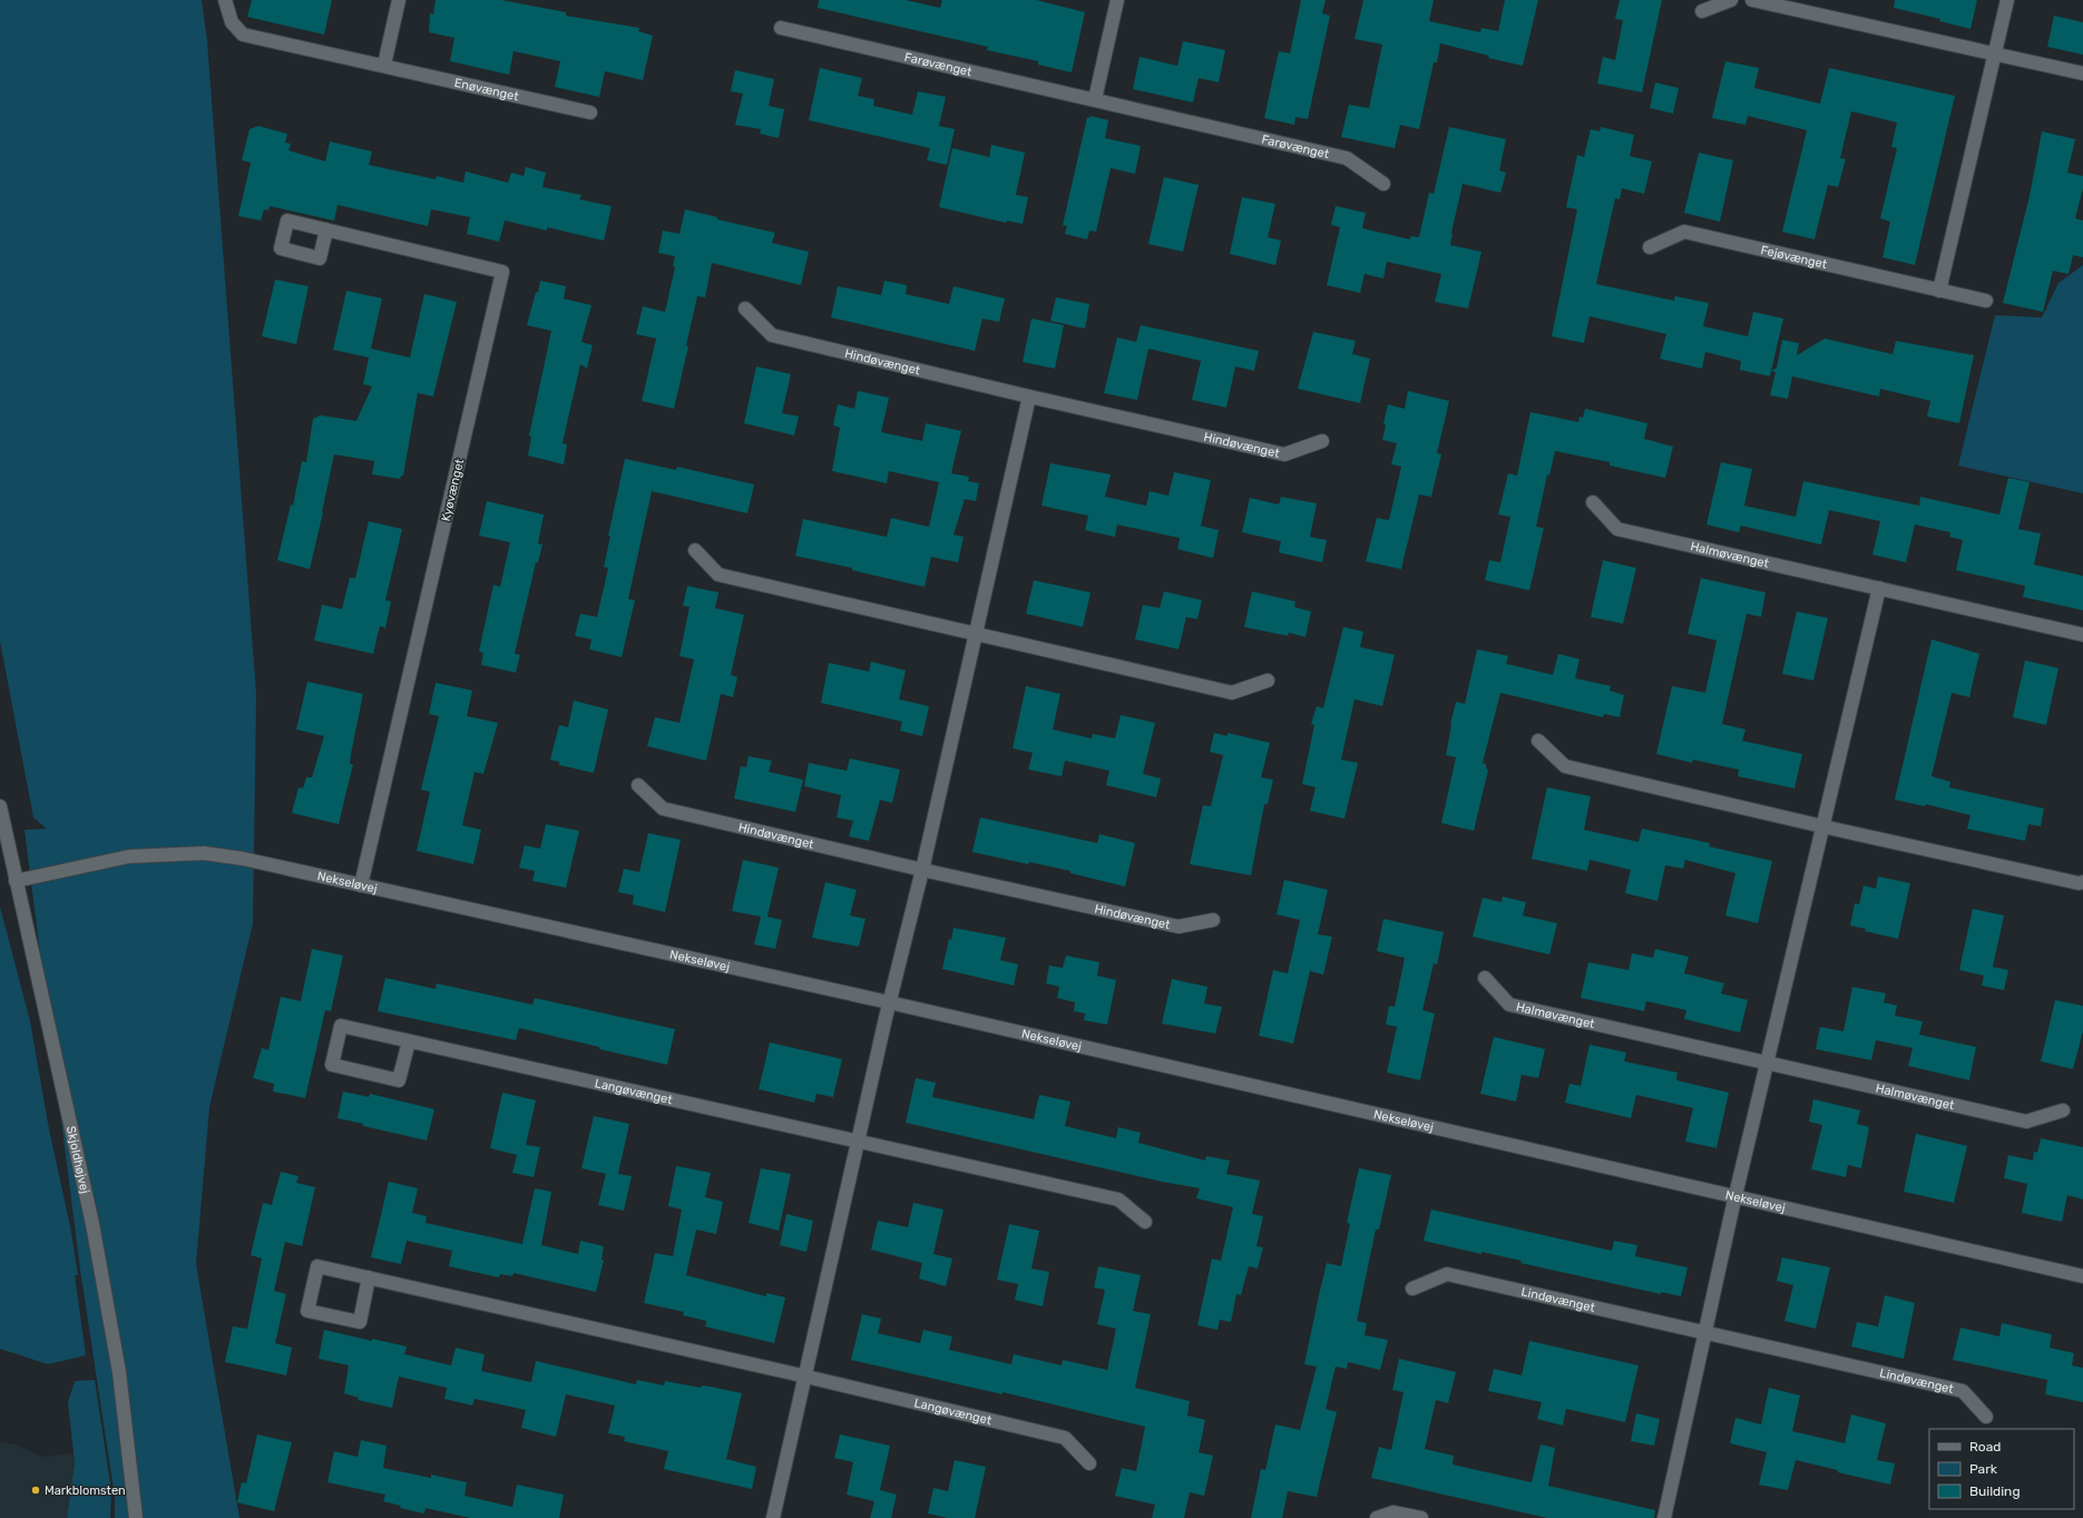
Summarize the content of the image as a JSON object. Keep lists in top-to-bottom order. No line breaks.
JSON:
{"streets":{"street":["Farøvænget","Enøvænget","Fejøvænget","Hindøvænget","Kyøvænget","Halmøvænget","Nekseløvej","Langøvænget","Skjoldhøjvej","Lindøvænget"]},"crossings":[["Kyøvænget","Nekseløvej"],["Nekseløvej","Skjoldhøjvej"]],"places":["Markblomsten"],"legend":["Road","Park","Building"]}
